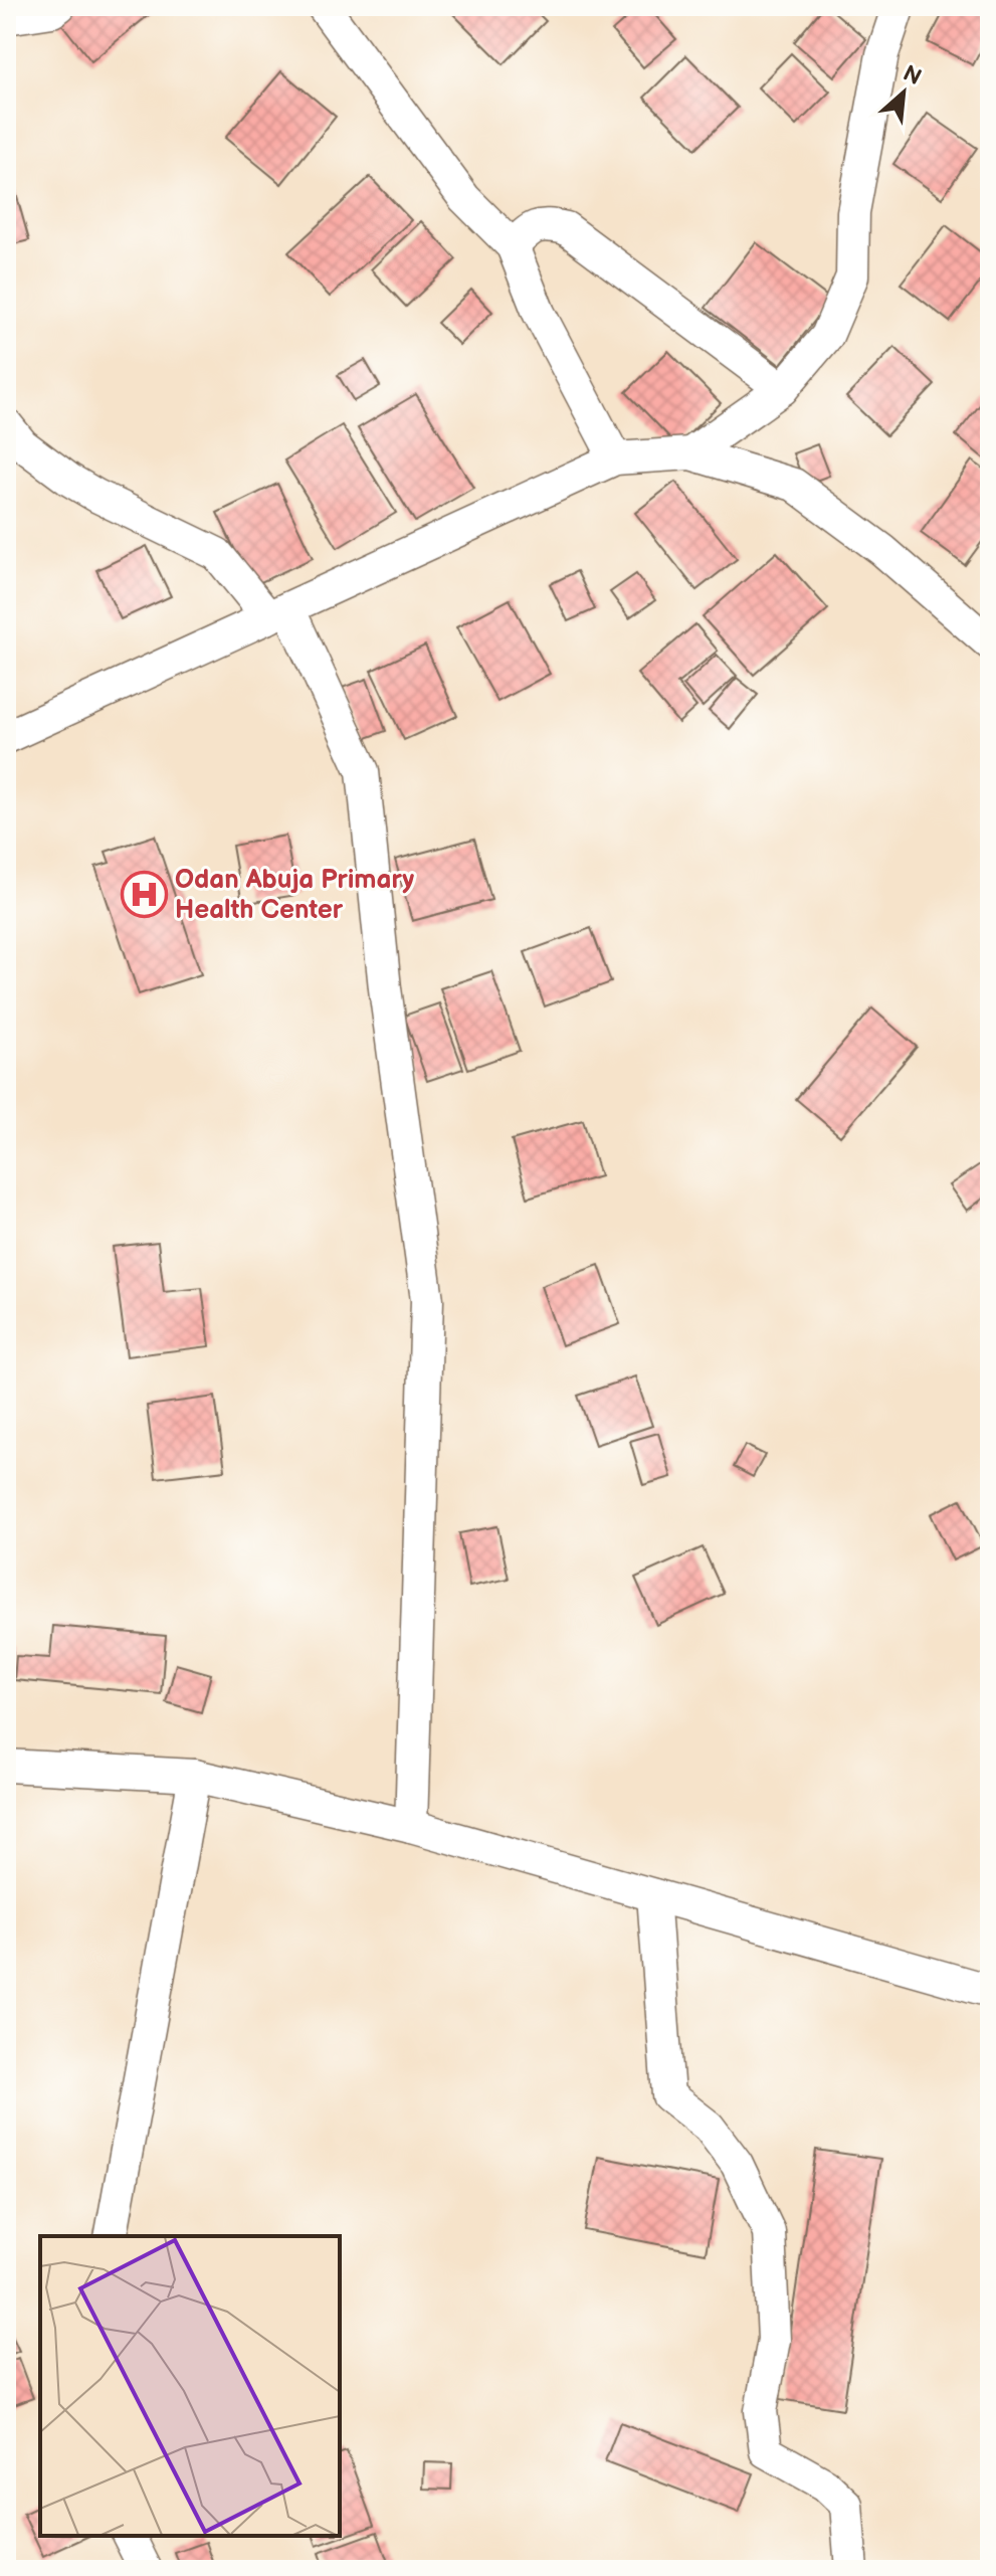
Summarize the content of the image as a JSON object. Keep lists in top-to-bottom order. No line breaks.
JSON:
{"places":{"hospital":["Odan Abuja Primary Health Center"]},"north":"top right"}
